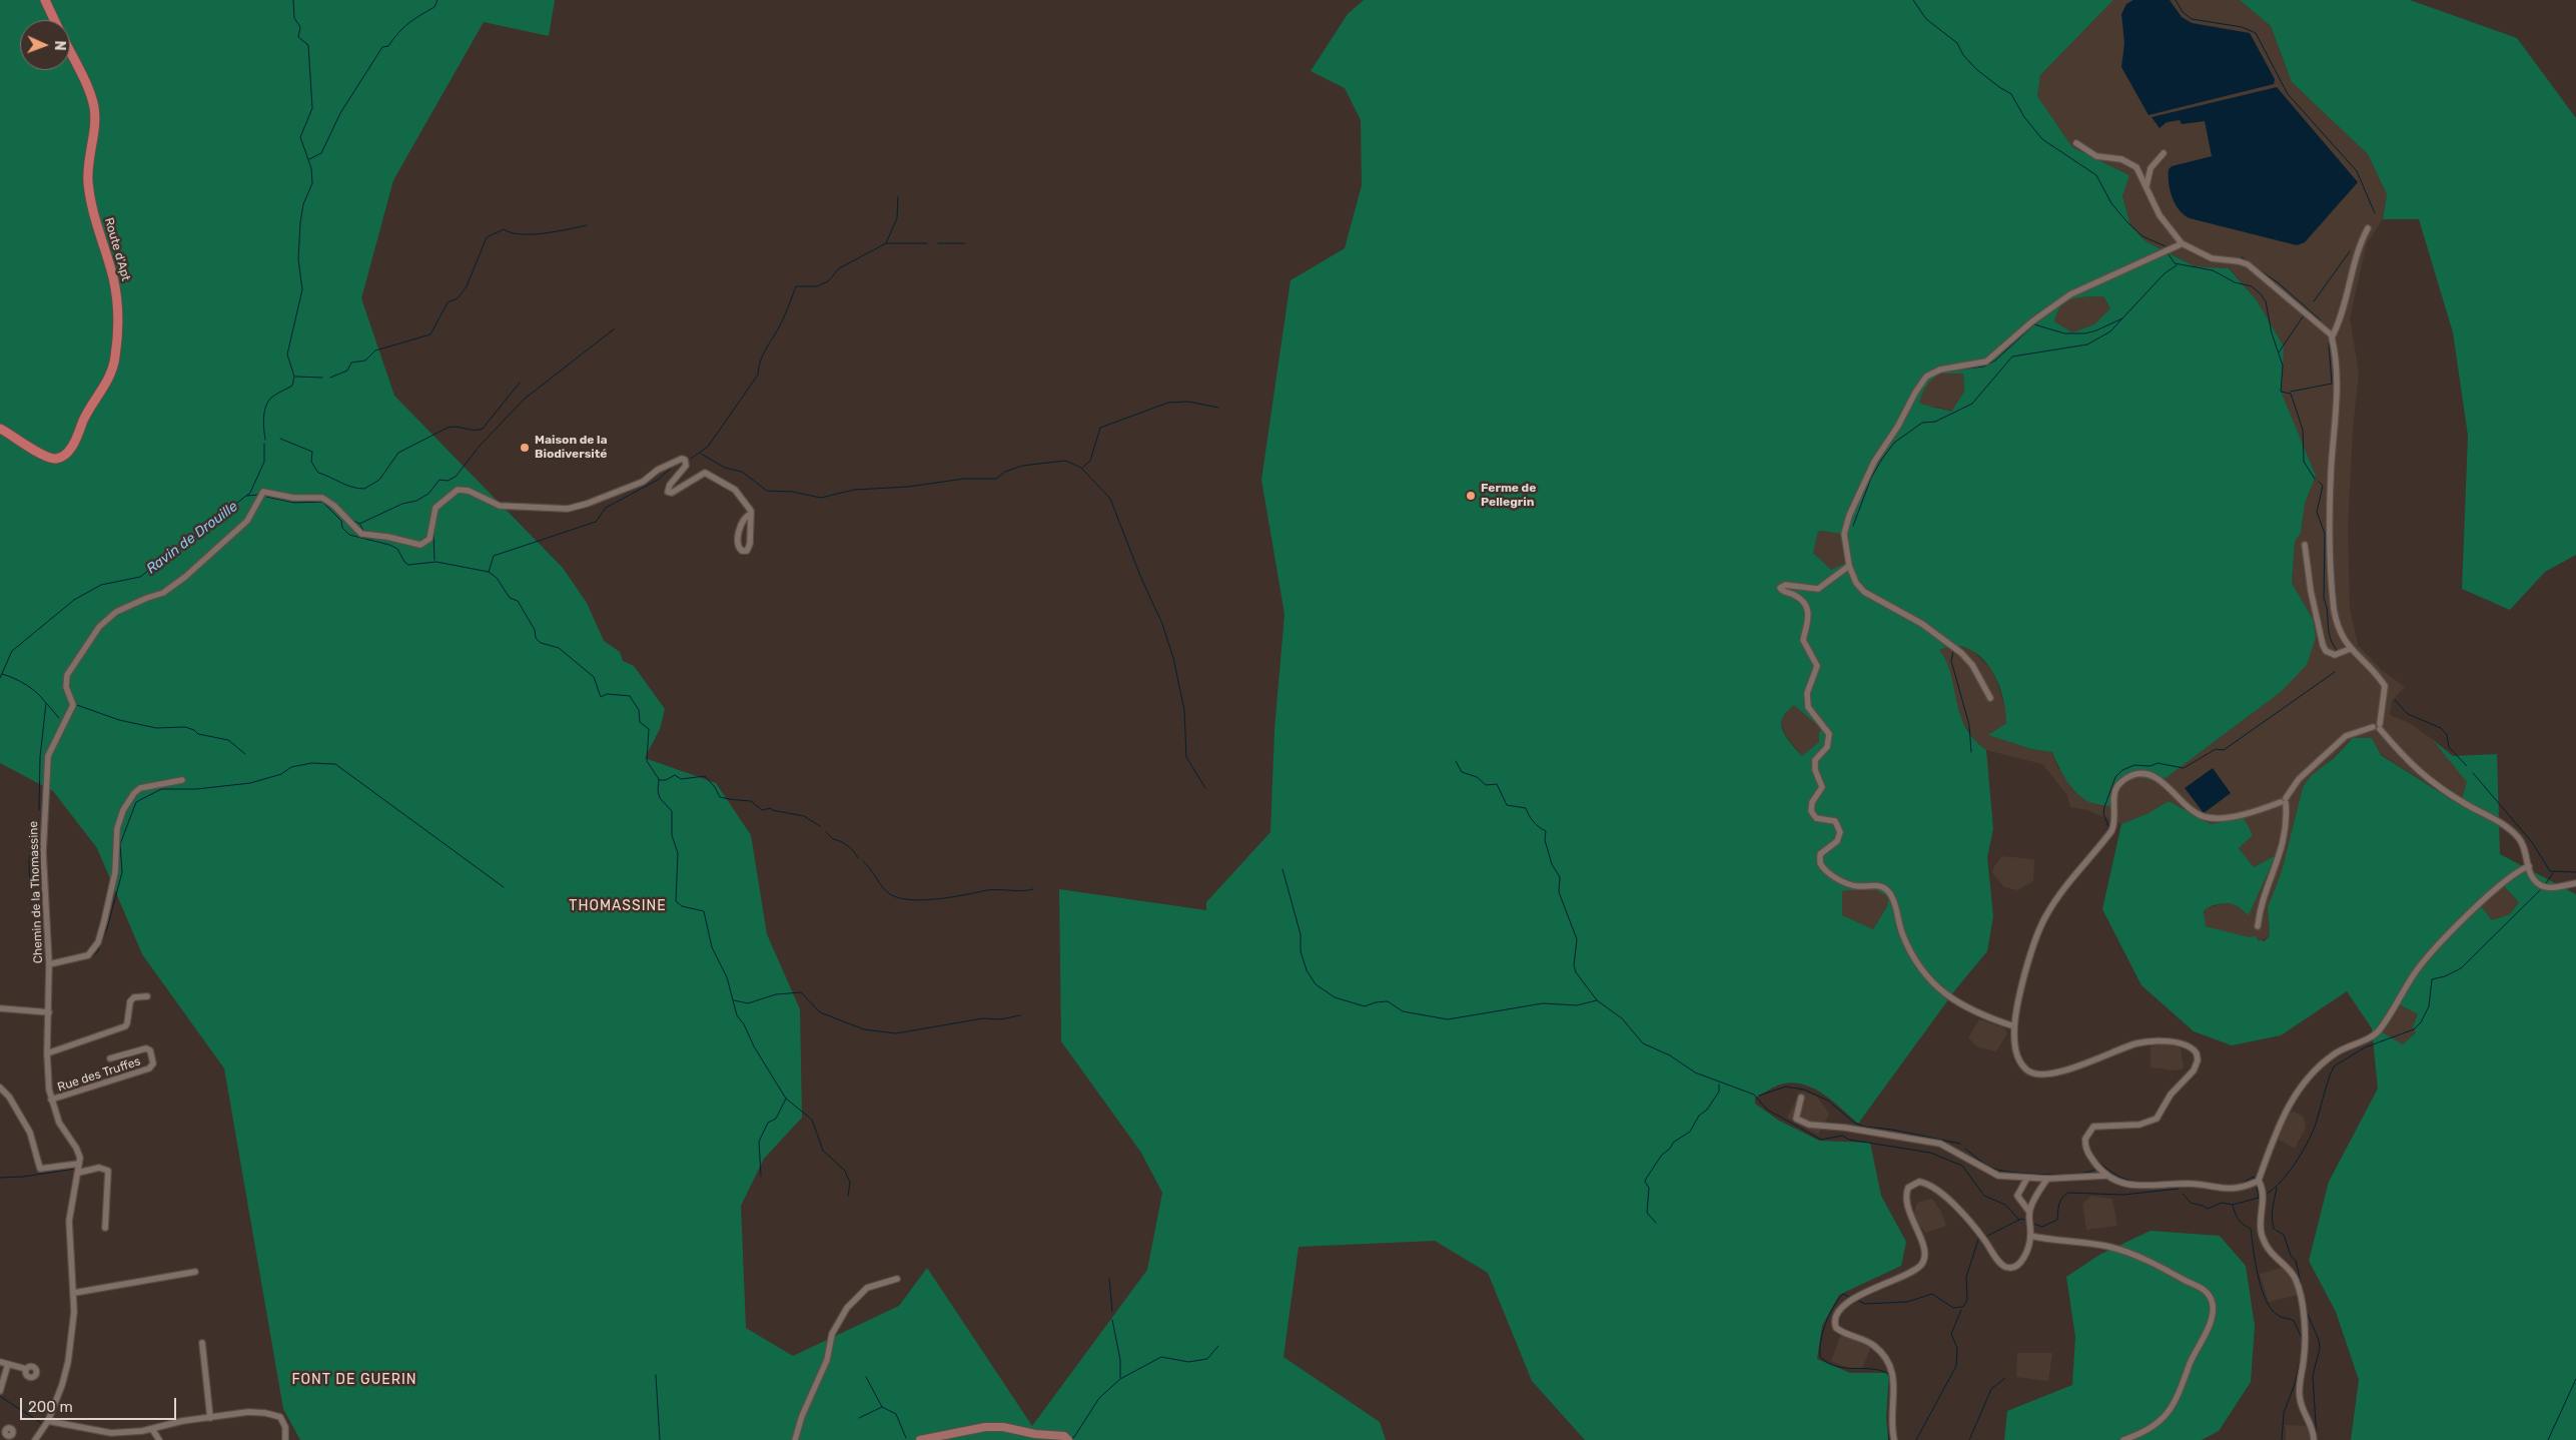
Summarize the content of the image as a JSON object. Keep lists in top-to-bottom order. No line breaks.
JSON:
{"streets":{"main road":["Route d'Apt"],"street":["Chemin de la Thomassine","Rue des Truffes"]},"crossings":[["Chemin de la Thomassine","Rue des Truffes"]],"districts":["THOMASSINE","FONT DE GUERIN"],"water":["Ravin de Drouille"],"places":["Maison de la Biodiversité","Ferme de Pellegrin"],"scale_bar":"200 m","north":"right"}
